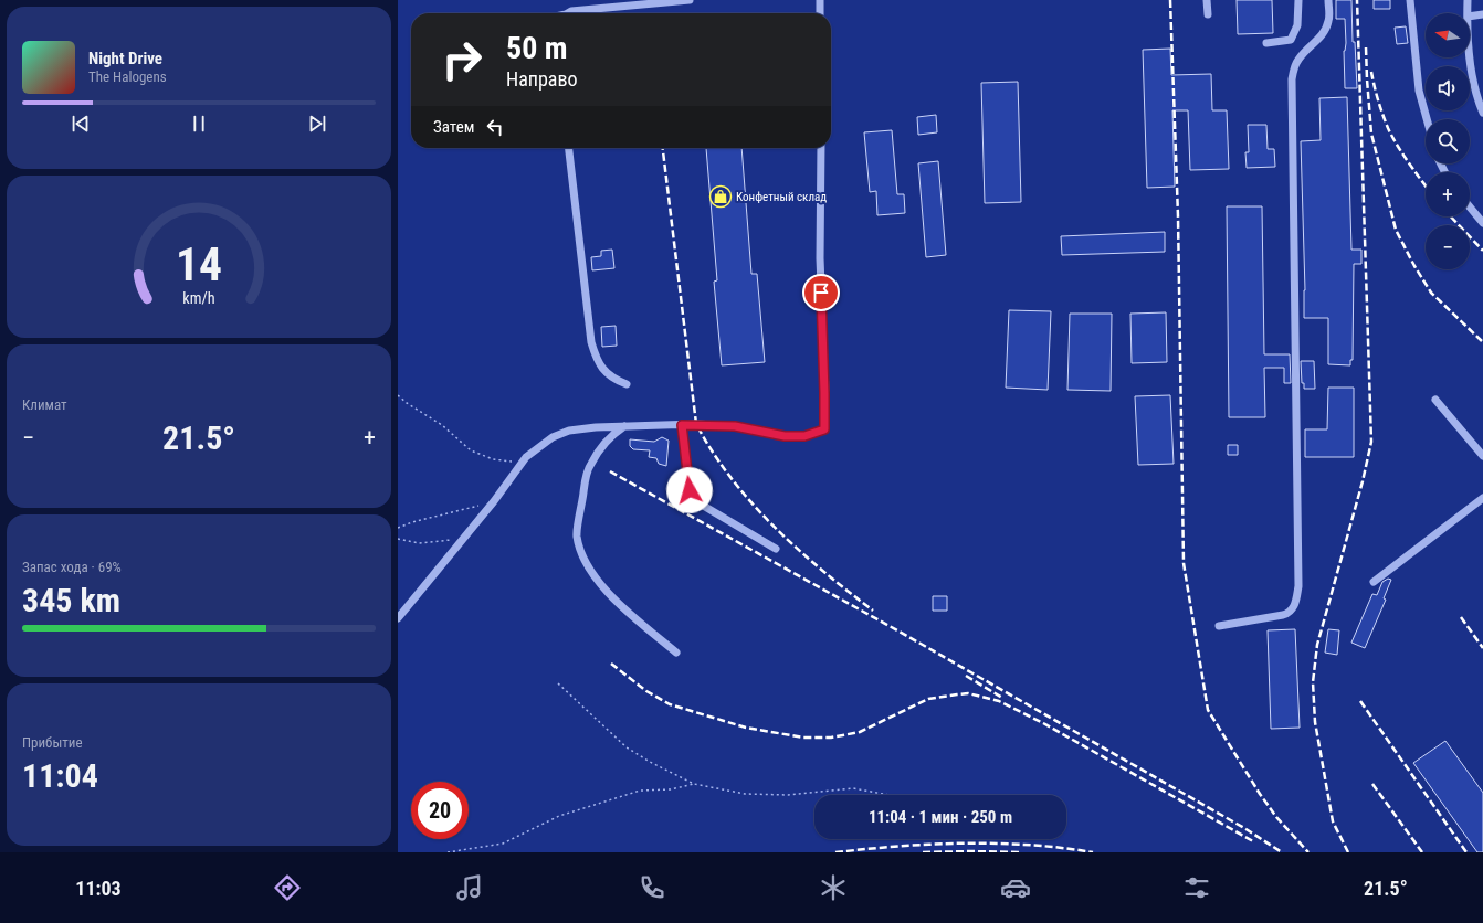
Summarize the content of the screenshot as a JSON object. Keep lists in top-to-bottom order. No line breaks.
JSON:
{"places":{"shop":["Конфетный склад"]},"north":"left","page":{"map_buttons":["+","−"],"turn":["50 m","Направо"],"song":["Night Drive","The Halogens"],"then":"Затем","tile":["Климат",["Запас хода · 69%","345 km"],["Прибытие","11:04"]],"heat":["−","21.5°","+"],"limit":"20","trip":"11:04 · 1 мин · 250 m","tabs":["11:03","21.5°"],"gauge":["14","km/h"]}}
